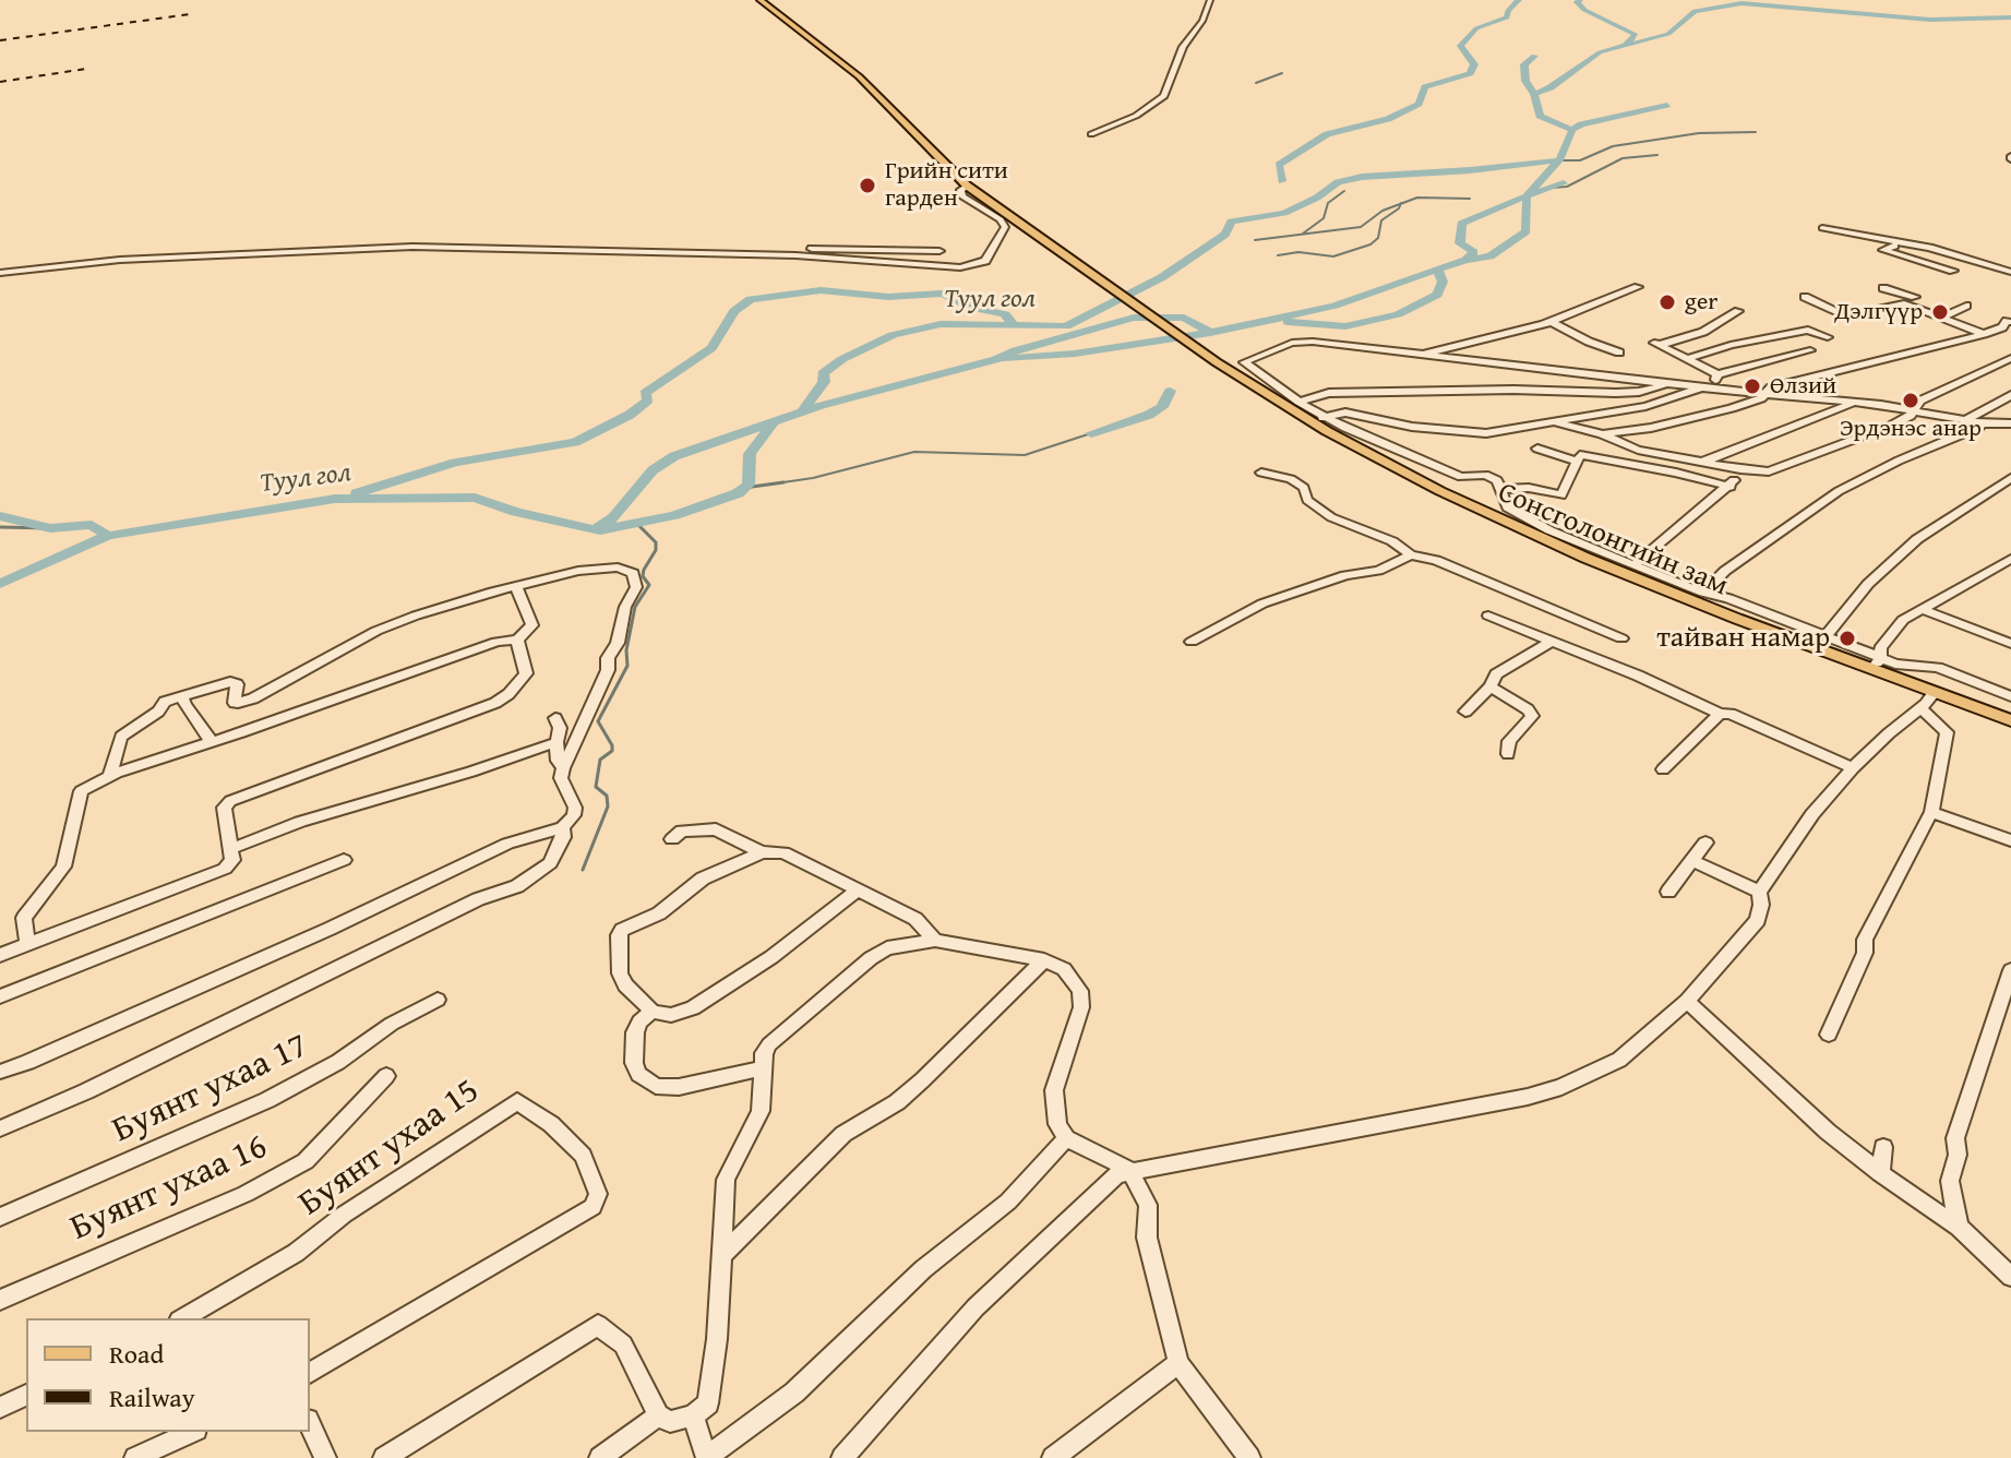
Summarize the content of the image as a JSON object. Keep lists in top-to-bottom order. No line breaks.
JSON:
{"streets":{"main road":["Сонсголонгийн зам"],"street":["Буянт ухаа 17","Буянт ухаа 15","Буянт ухаа 16"]},"water":["Туул гол"],"places":["Грийн сити гарден","ger","Дэлгүүр","Өлзий","Эрдэнэс анар","тайван намар"],"legend":["Road","Railway"]}
